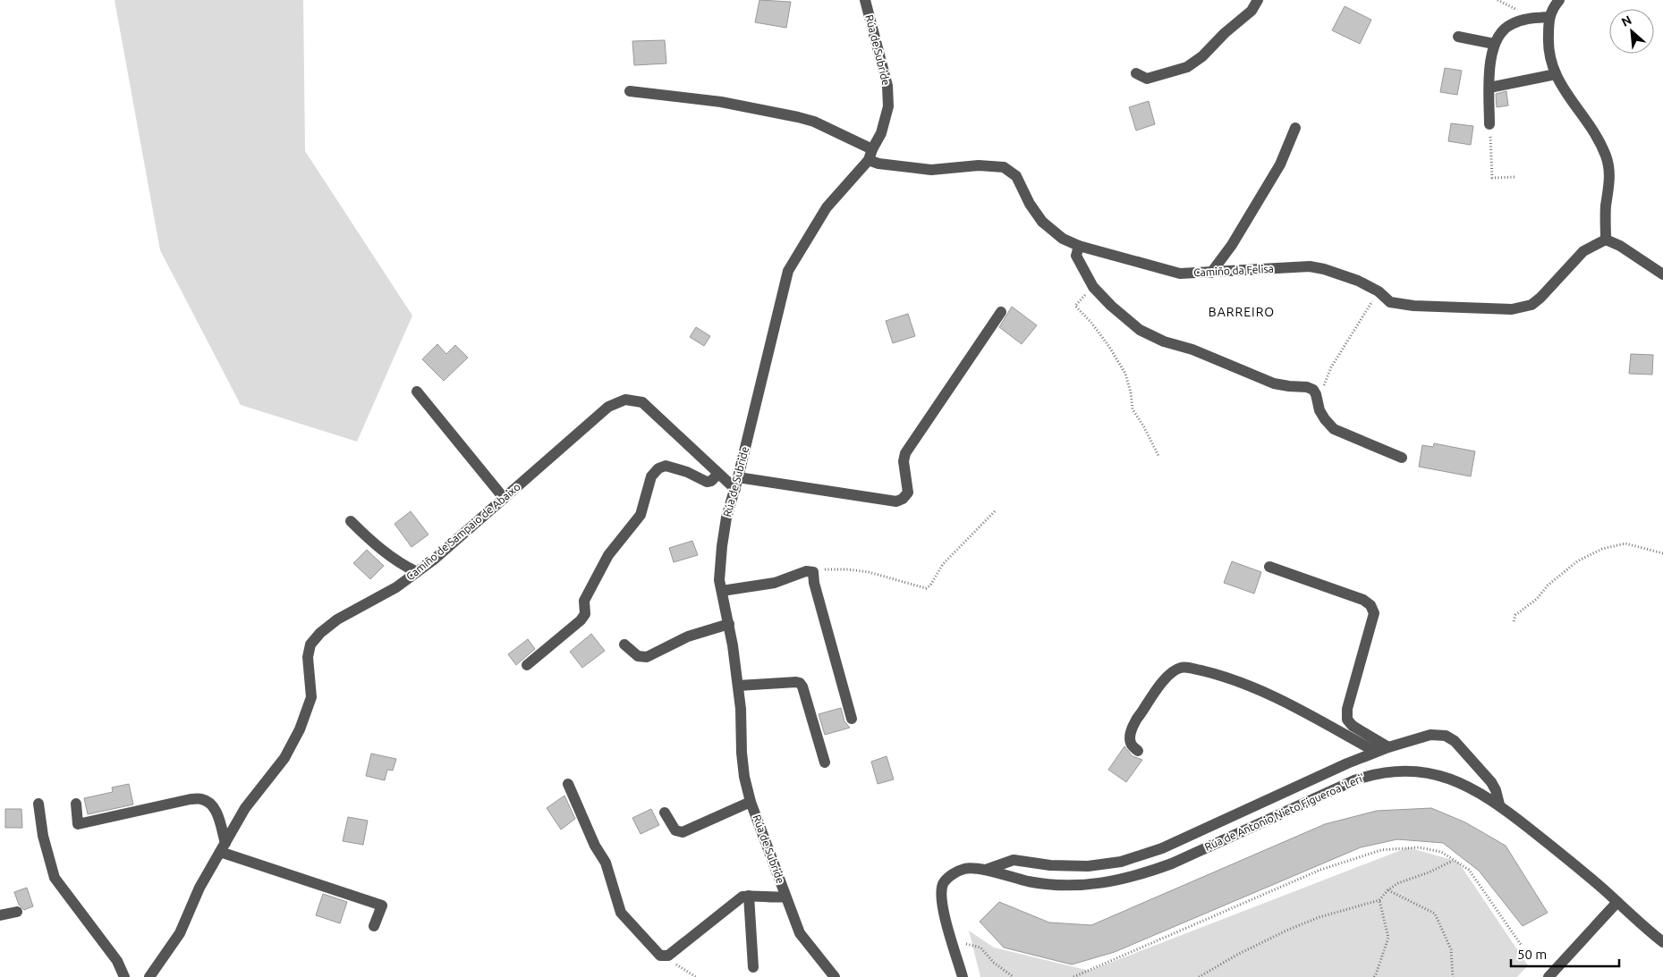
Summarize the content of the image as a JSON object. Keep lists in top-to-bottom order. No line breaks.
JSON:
{"streets":{"street":["Rúa de Subride","Camiño da Felisa","Camiño de Sampaio de Abaixo","Rúa de Antonio Nieto Figueroa 'Leri'"]},"crossings":[["Rúa de Subride","Camiño da Felisa"],["Rúa de Subride","Camiño de Sampaio de Abaixo"]],"districts":["BARREIRO"],"scale_bar":"50 m","north":"top left"}
